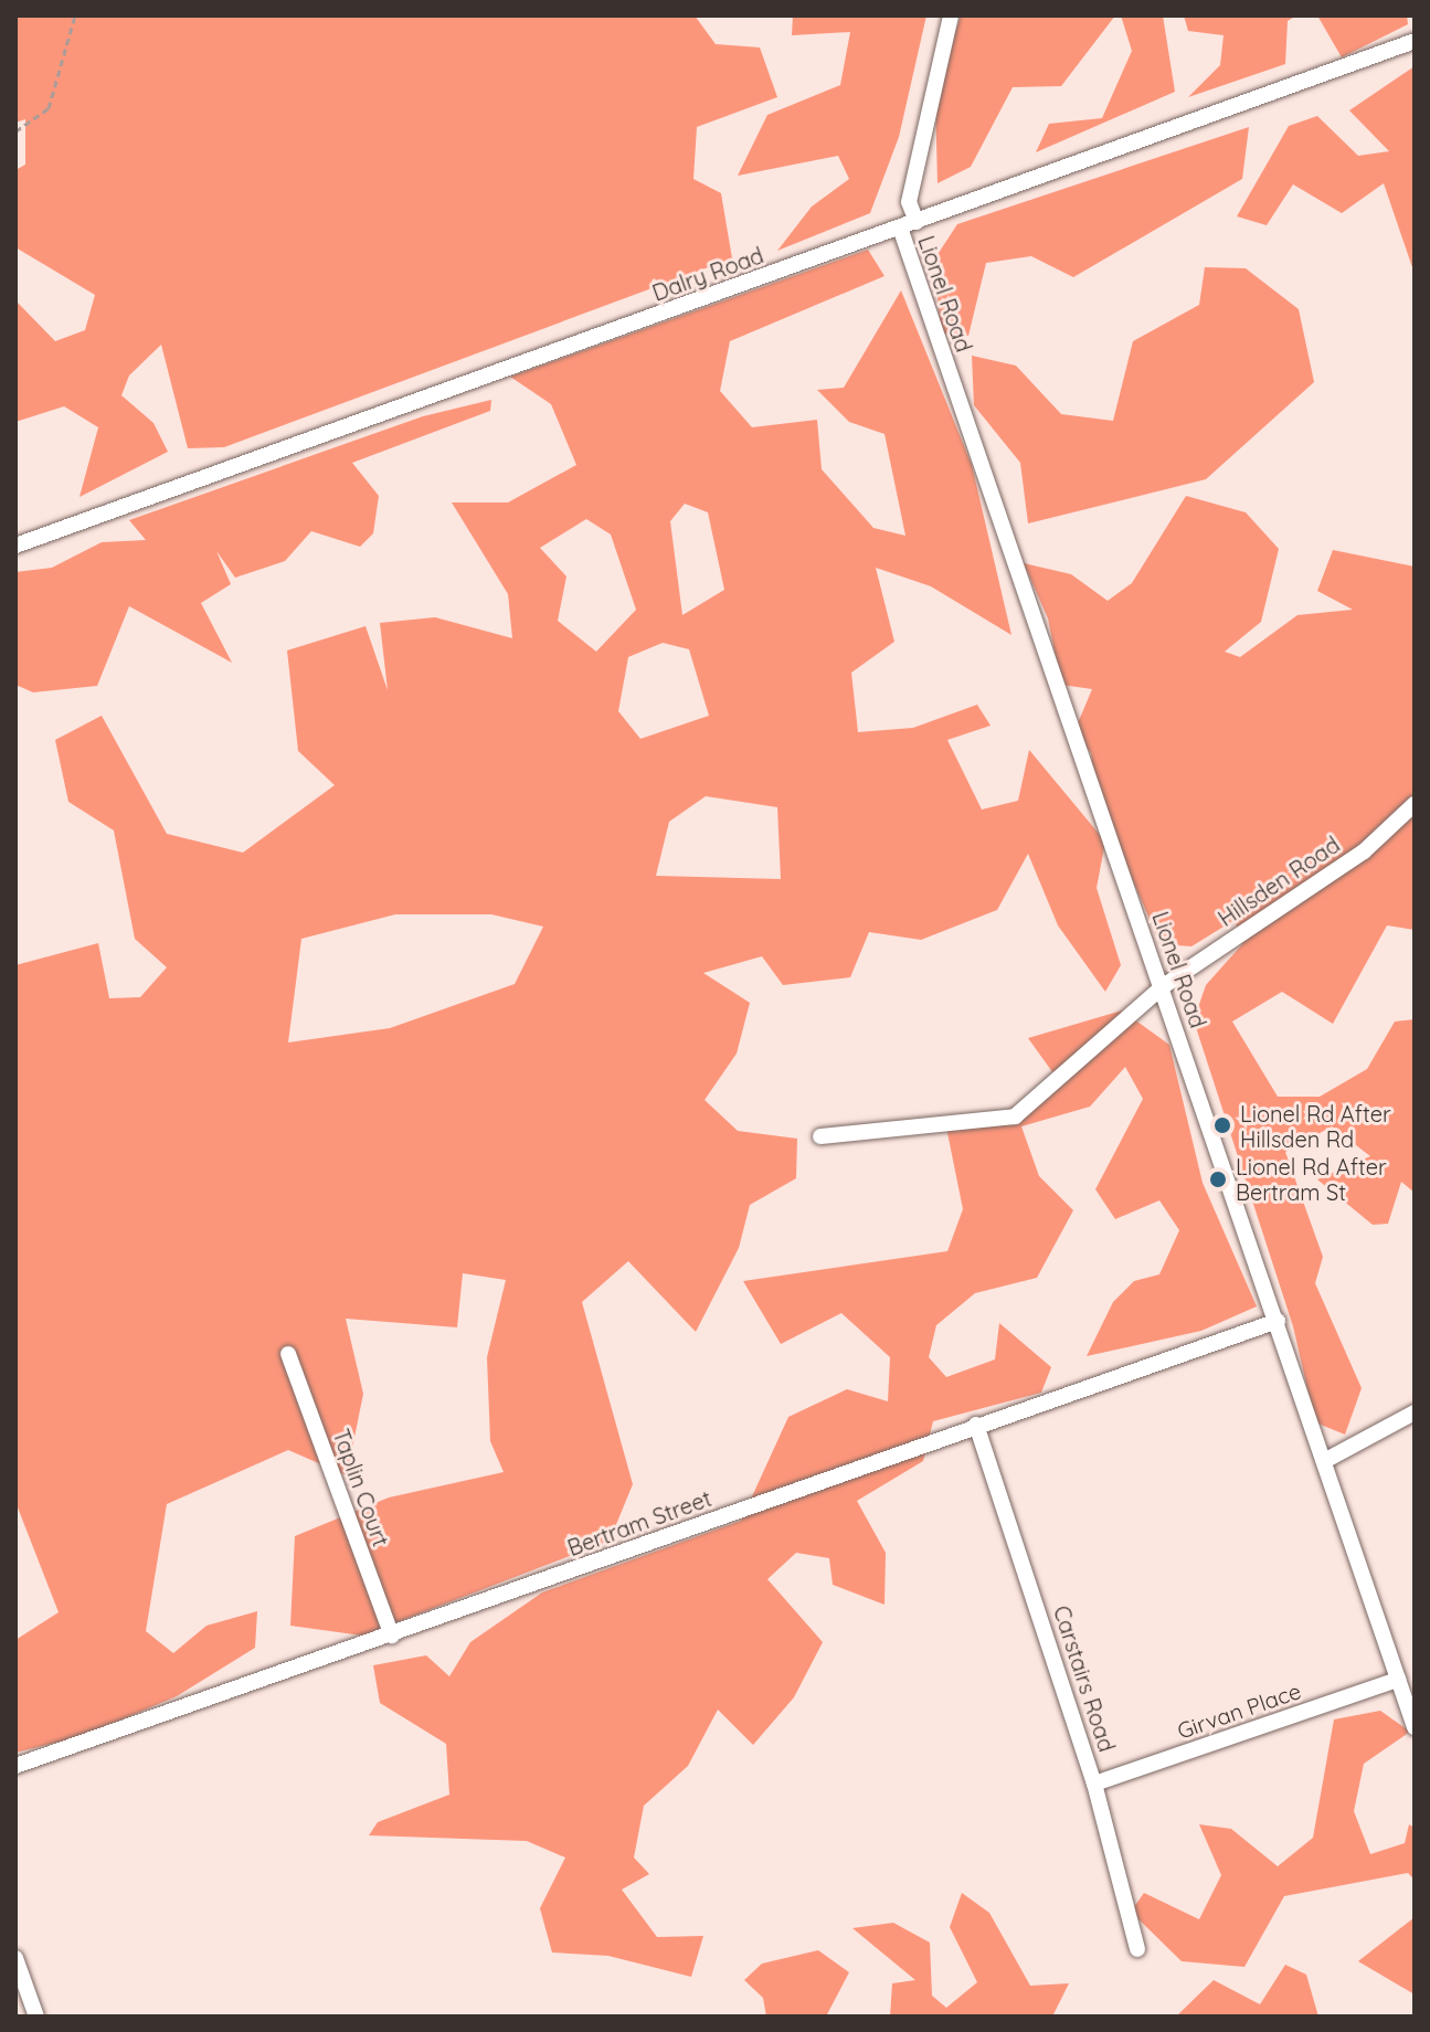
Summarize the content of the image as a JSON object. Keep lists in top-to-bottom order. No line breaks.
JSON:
{"streets":{"street":["Dalry Road","Lionel Road","Hillsden Road","Taplin Court","Bertram Street","Carstairs Road","Girvan Place"]},"crossings":[["Dalry Road","Lionel Road"],["Lionel Road","Hillsden Road"],["Lionel Road","Bertram Street"],["Lionel Road","Girvan Place"],["Taplin Court","Bertram Street"],["Bertram Street","Carstairs Road"],["Carstairs Road","Girvan Place"]],"places":["Lionel Rd After Hillsden Rd","Lionel Rd After Bertram St"]}
